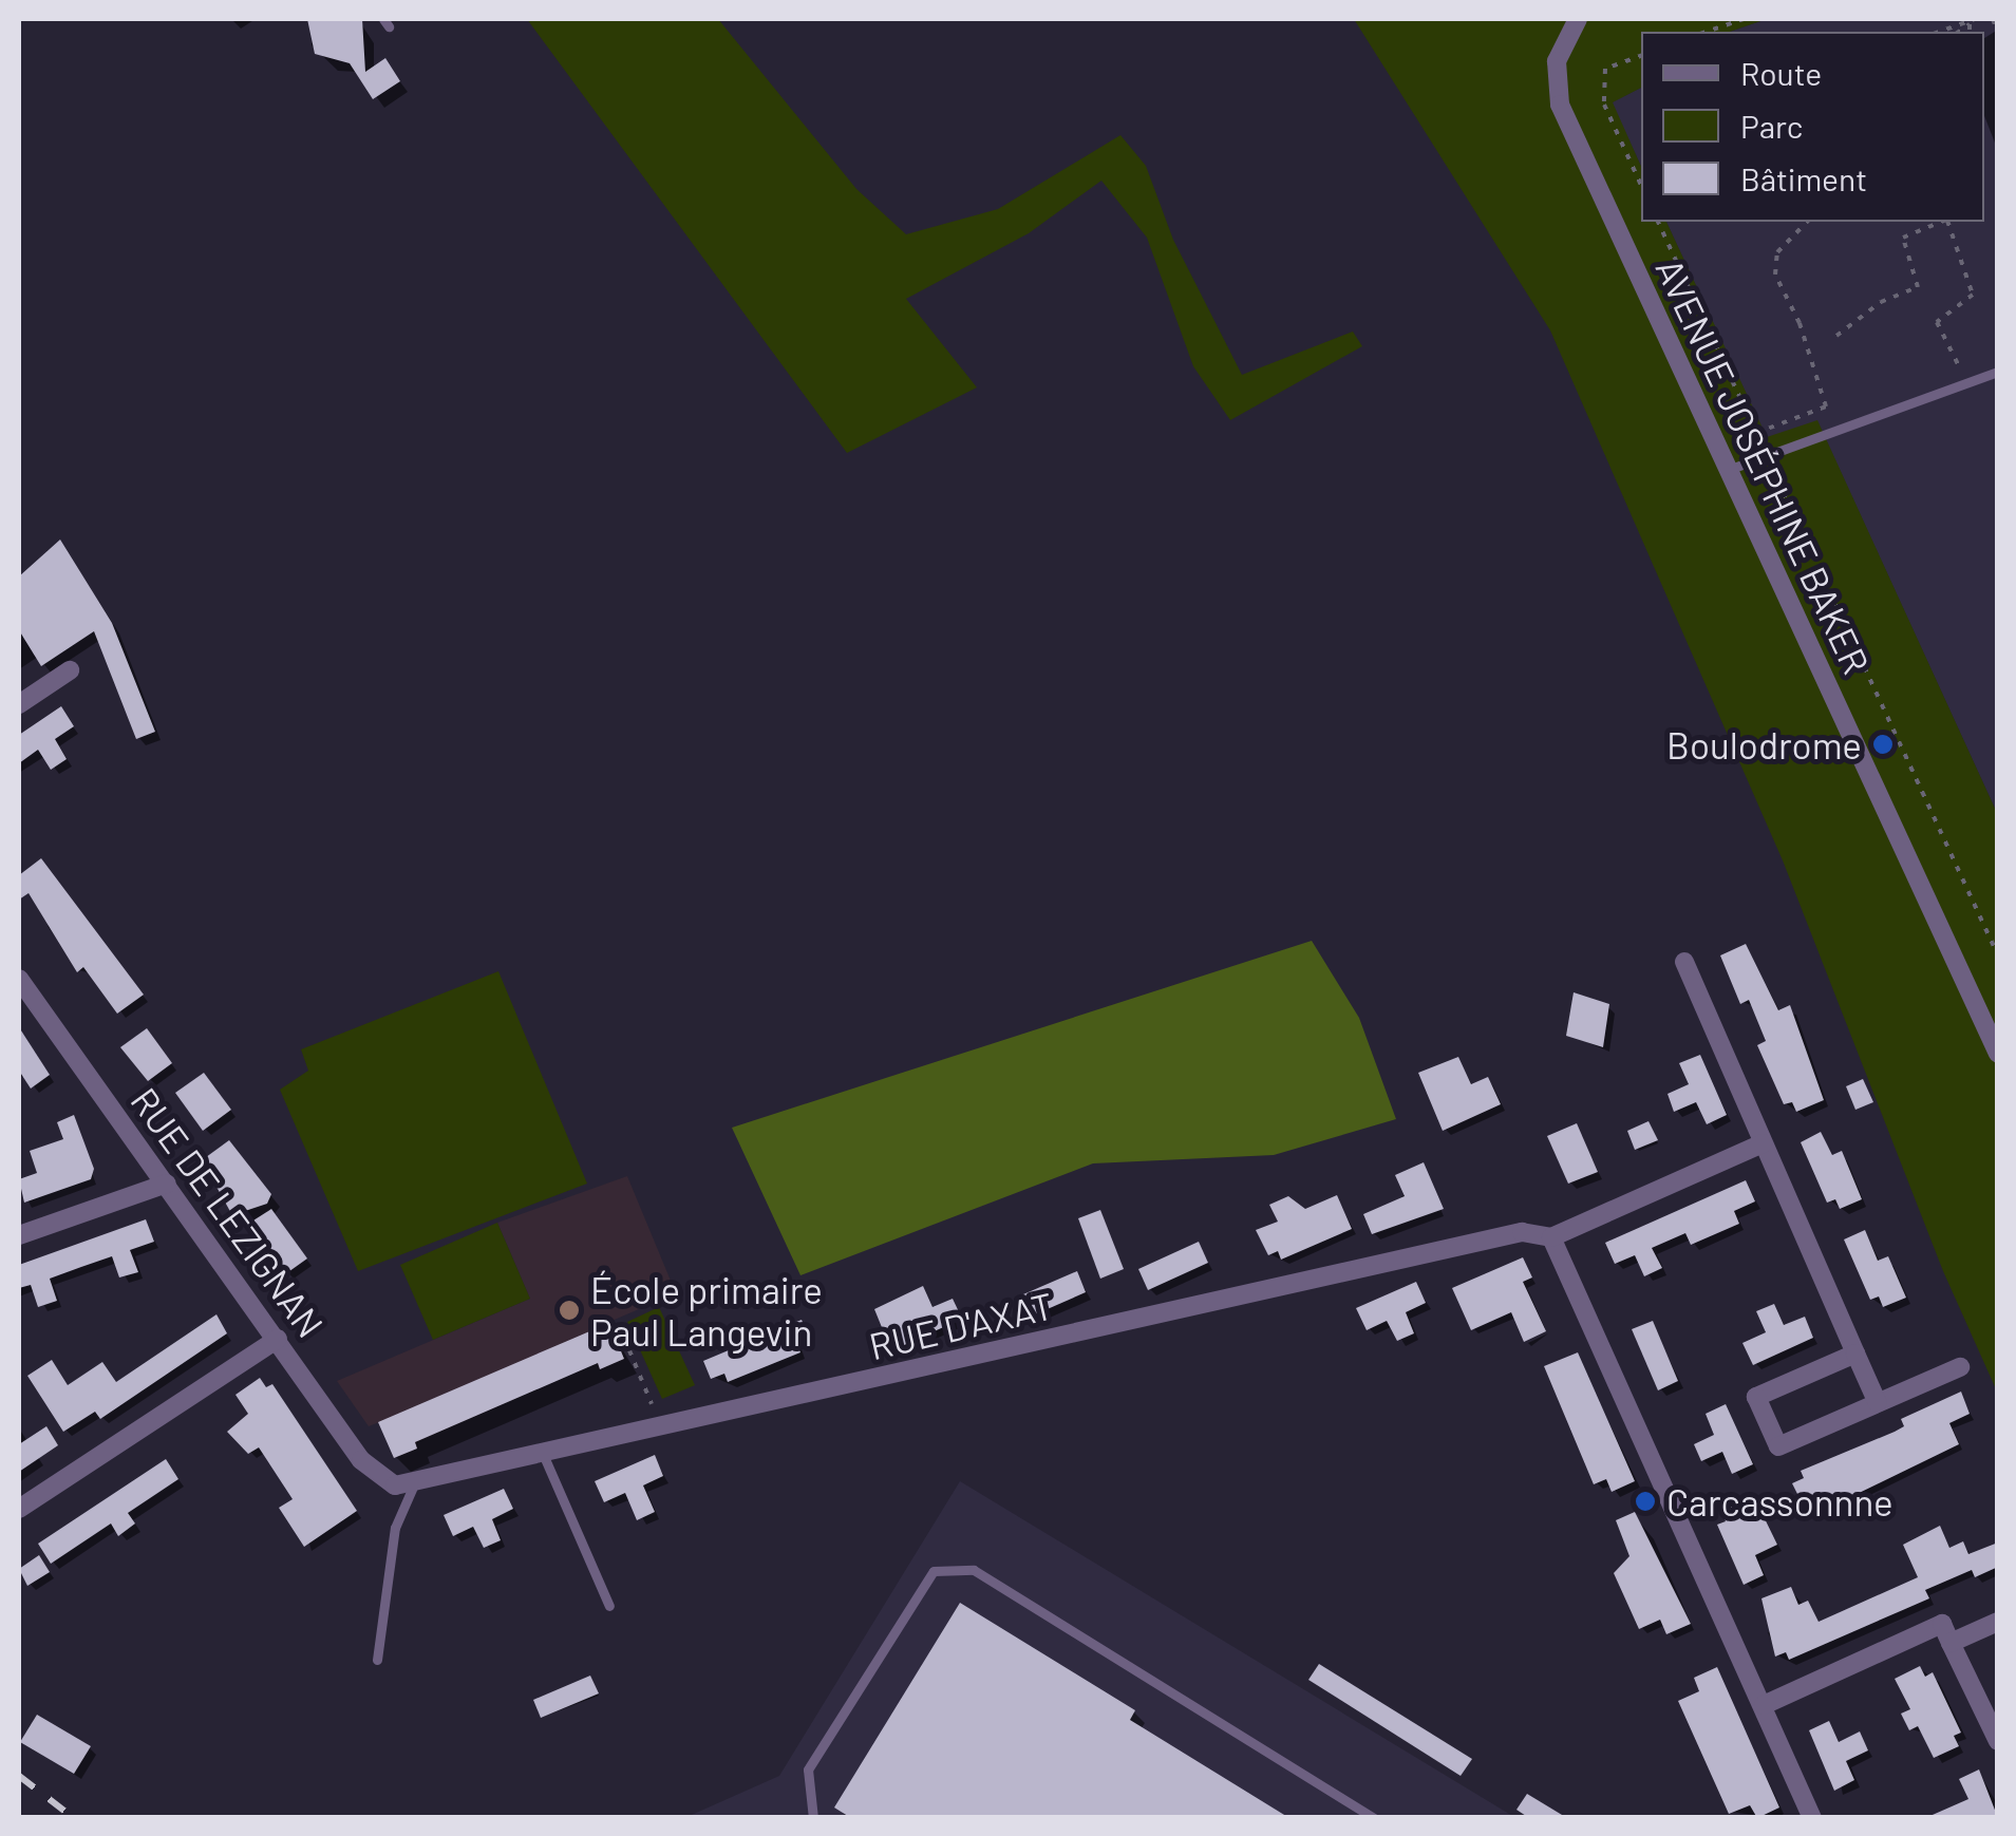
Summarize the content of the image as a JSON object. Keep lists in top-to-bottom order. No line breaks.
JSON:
{"streets":{"street":["AVENUE JOSÉPHINE BAKER","RUE DE LEZIGNAN","RUE D'AXAT"]},"crossings":[["RUE DE LEZIGNAN","RUE D'AXAT"]],"places":["Boulodrome","École primaire Paul Langevin","Carcassonnne"],"legend":["Route","Parc","Bâtiment"]}
